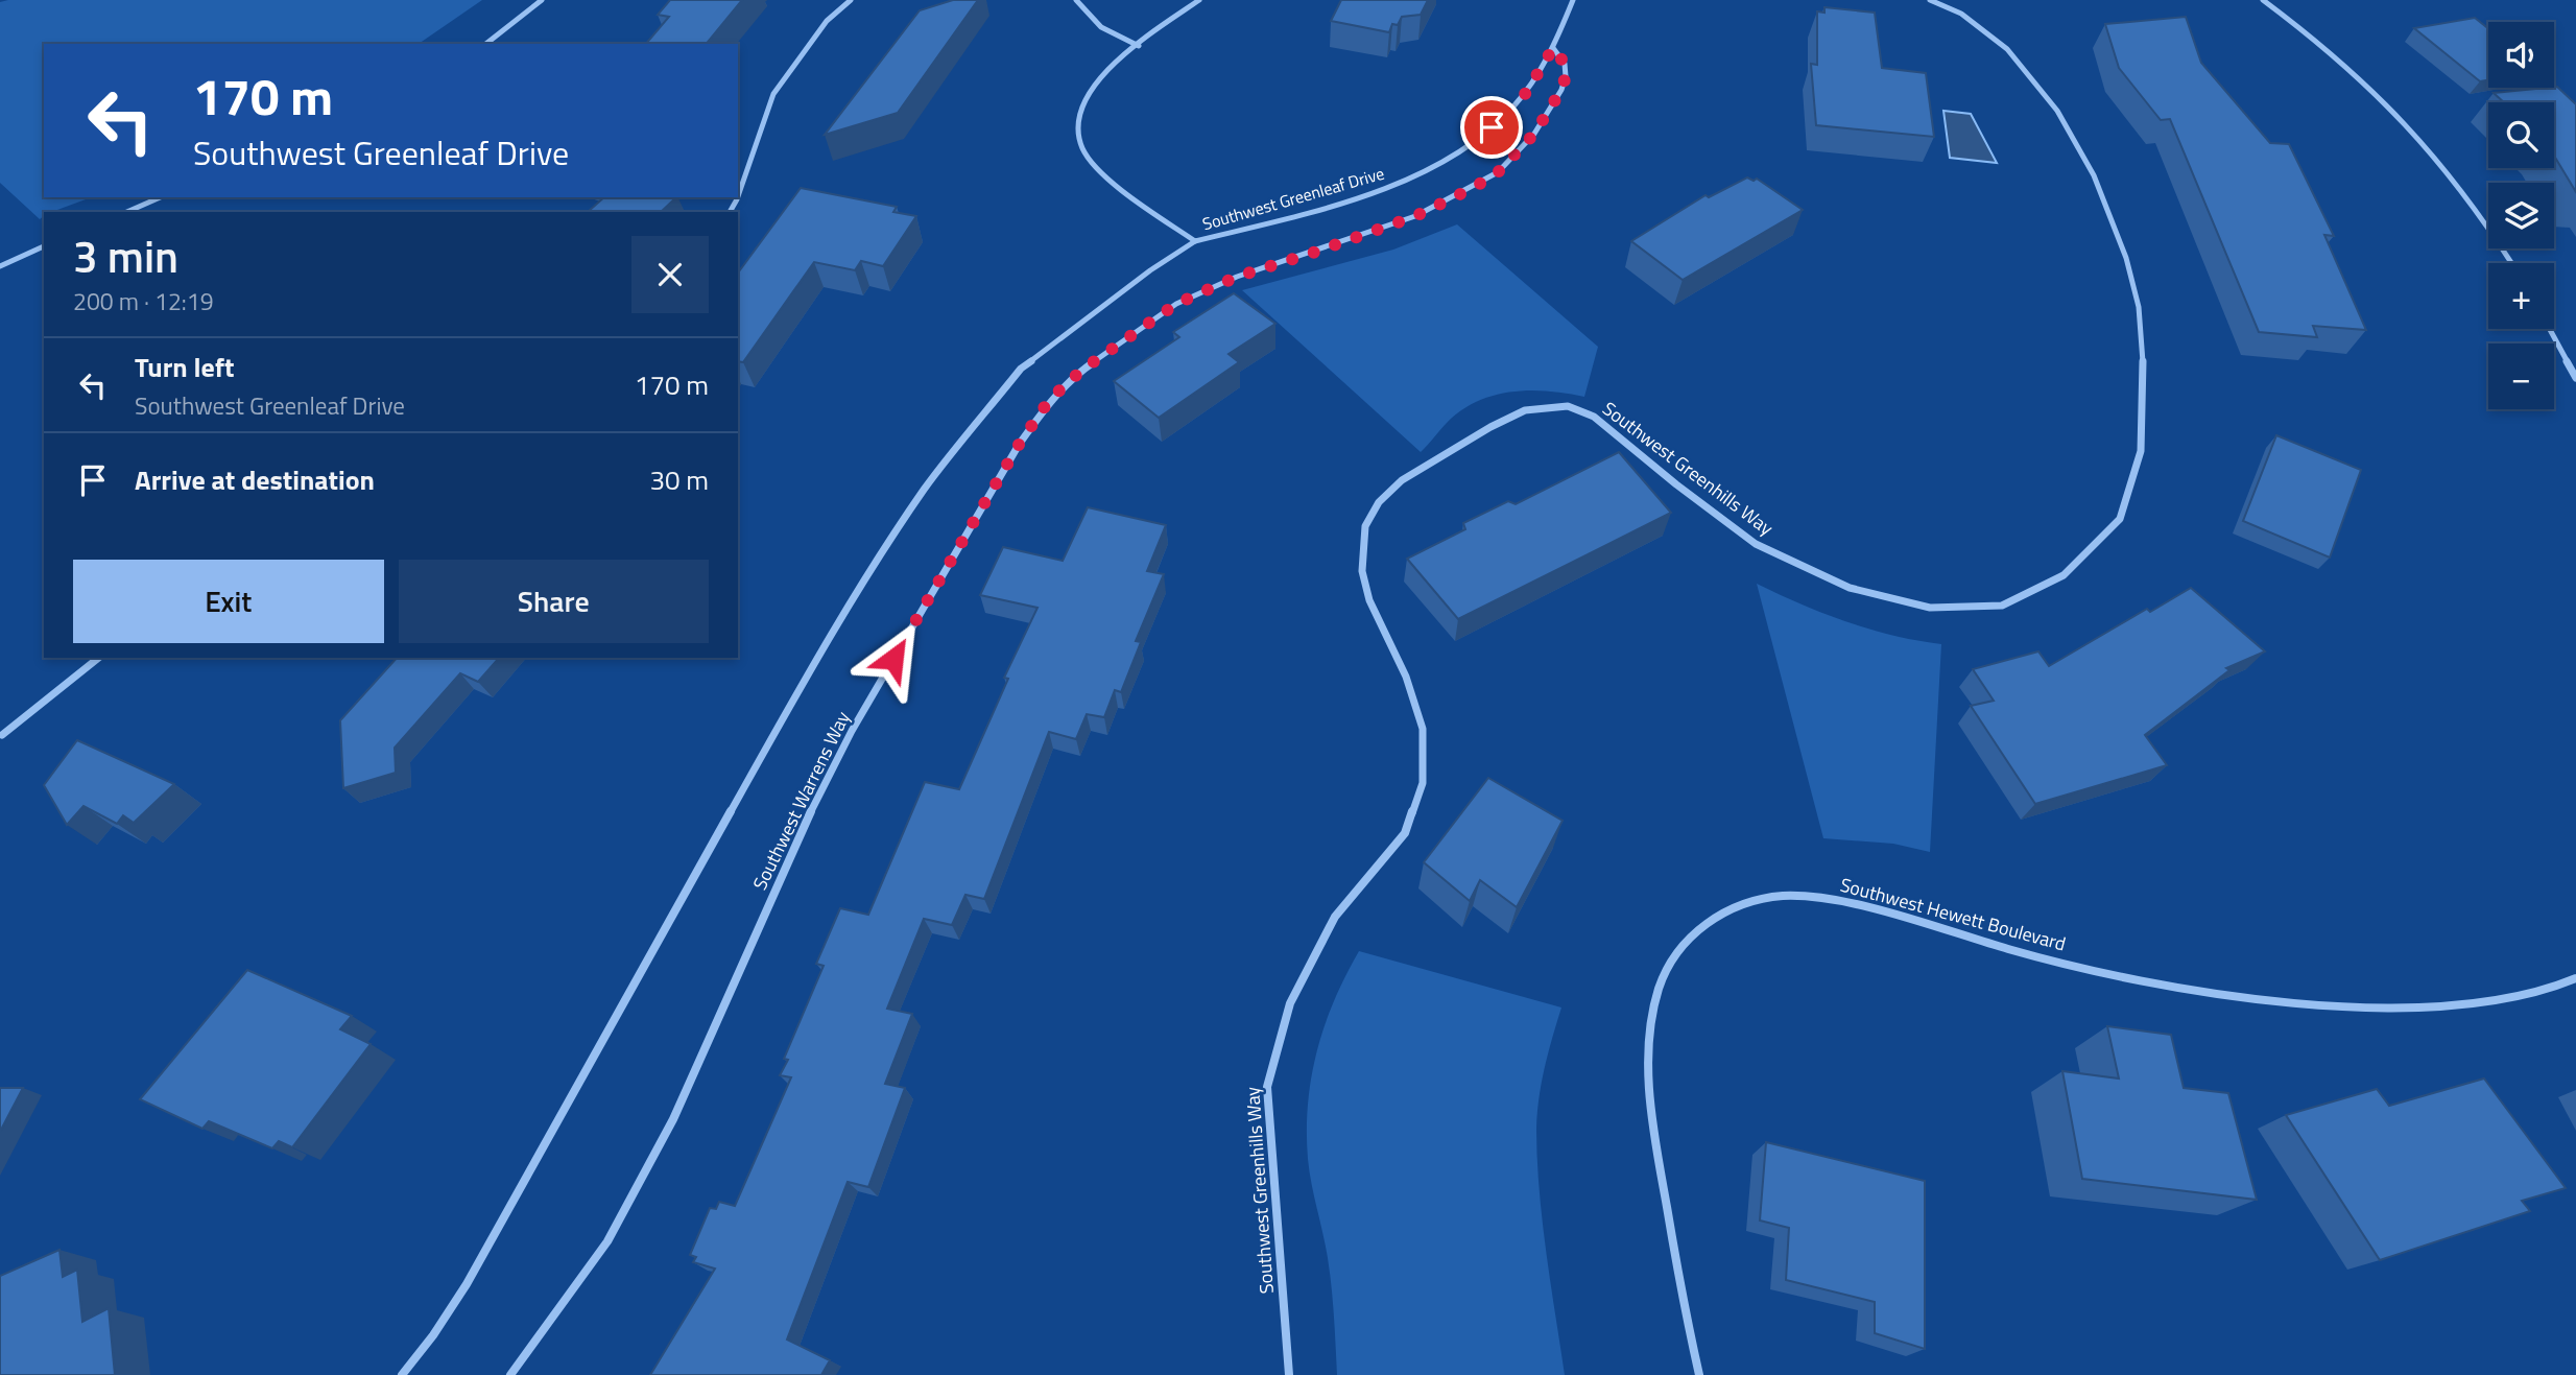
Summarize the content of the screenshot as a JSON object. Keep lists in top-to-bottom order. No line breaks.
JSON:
{"streets":{"street":["Southwest Greenleaf Drive","Southwest Greenhills Way","Southwest Warrens Way","Southwest Hewett Boulevard"]},"crossings":[["Southwest Greenleaf Drive","Southwest Warrens Way"]],"page":{"map_buttons":["+","−"],"turn":["170 m","Southwest Greenleaf Drive"],"heading":["3 min","200 m · 12:19"],"list":[{"name":"Turn left","note":"Southwest Greenleaf Drive","value":"170 m"},{"name":"Arrive at destination","value":"30 m"}],"buttons":["Exit","Share"]}}
